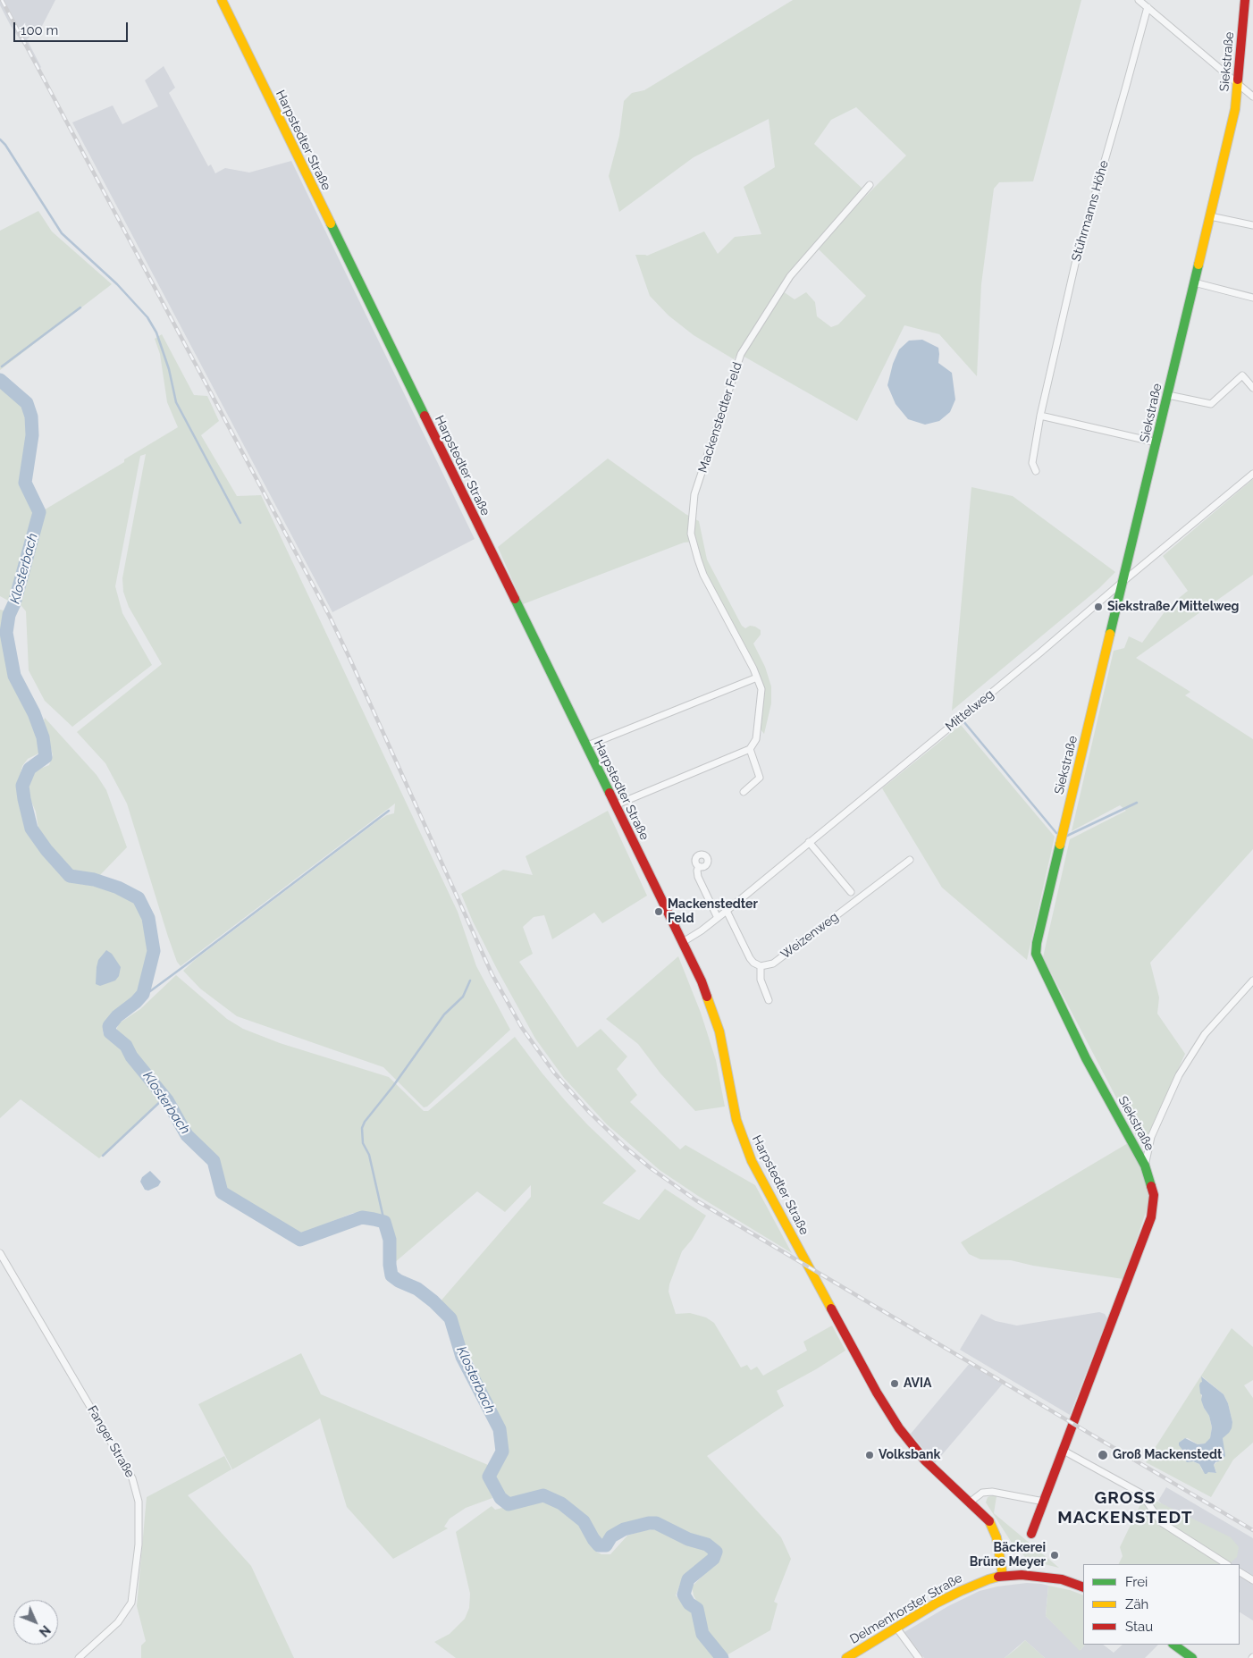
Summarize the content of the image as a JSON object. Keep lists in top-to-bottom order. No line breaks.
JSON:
{"streets":{"street":["Siekstraße","Harpstedter Straße","Stührmanns Höhe","Mackenstedter Feld","Mittelweg","Weizenweg","Fanger Straße","Delmenhorster Straße"]},"crossings":[["Siekstraße","Mittelweg"],["Harpstedter Straße","Mittelweg"],["Harpstedter Straße","Delmenhorster Straße"]],"districts":["GROSS MACKENSTEDT"],"water":["Klosterbach"],"places":["Siekstraße/Mittelweg","Mackenstedter Feld","AVIA","Volksbank","Groß Mackenstedt","Bäckerei Brüne Meyer"],"legend":["Frei","Zäh","Stau"],"scale_bar":"100 m","north":"bottom right"}
